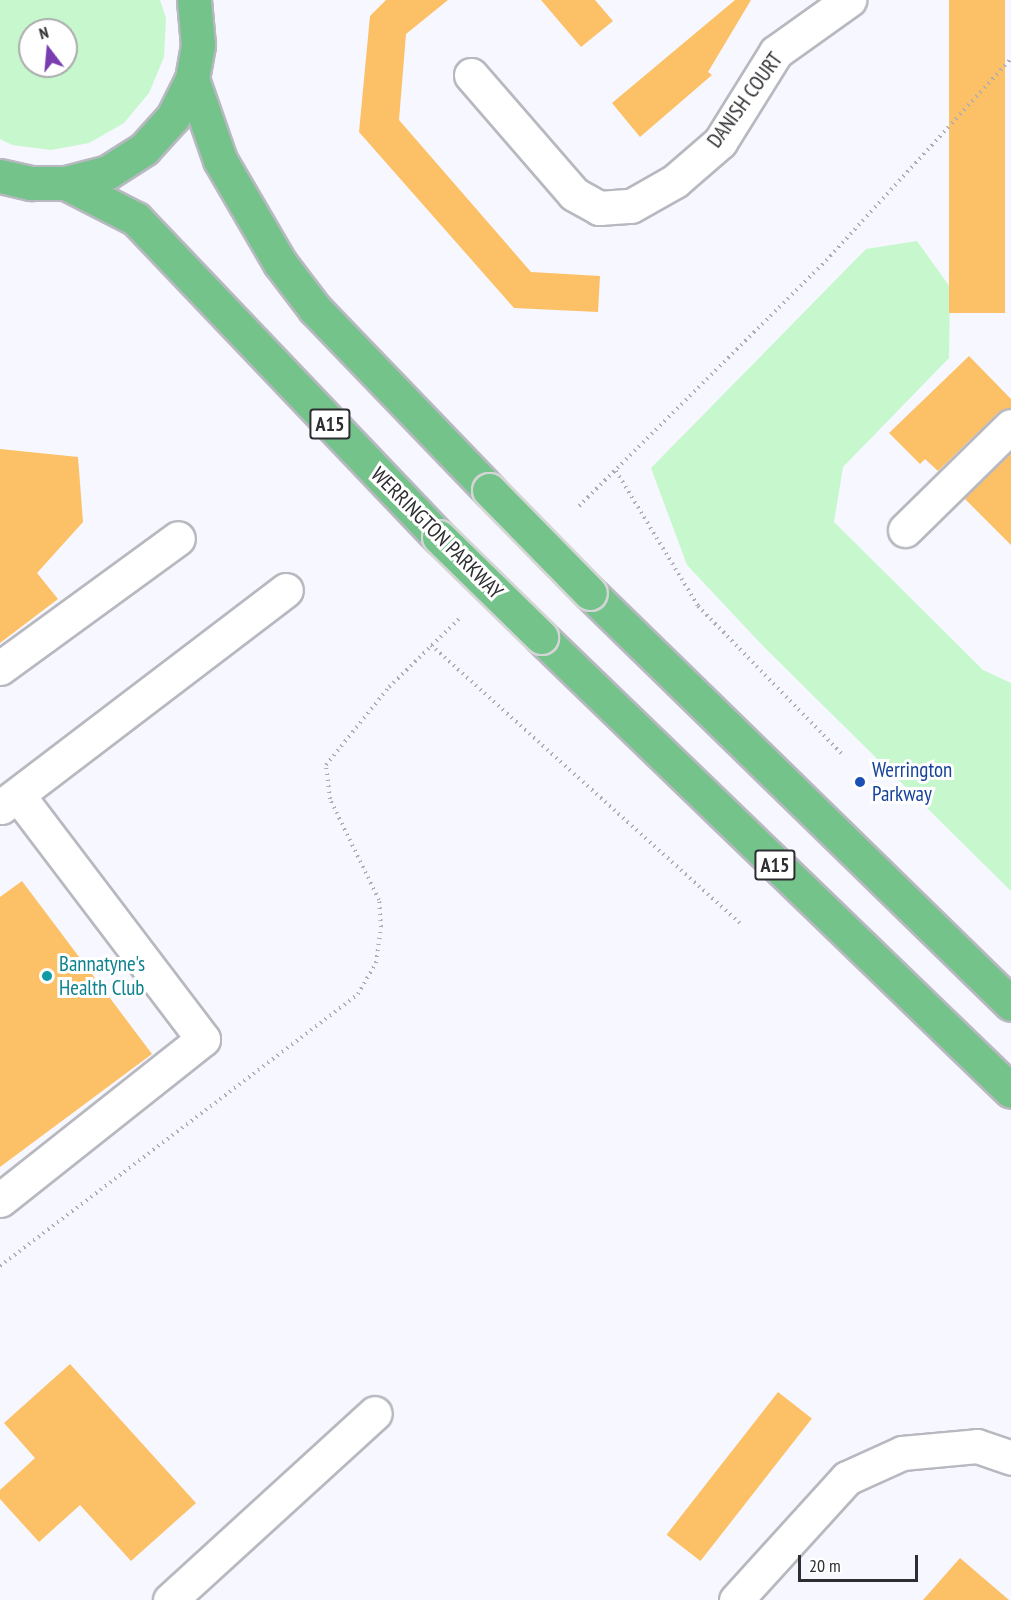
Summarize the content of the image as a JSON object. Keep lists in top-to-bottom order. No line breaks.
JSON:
{"streets":{"highway":["A15","WERRINGTON PARKWAY"],"street":["DANISH COURT"]},"places":["Werrington Parkway","Bannatyne's Health Club"],"scale_bar":"20 m","north":"top"}
